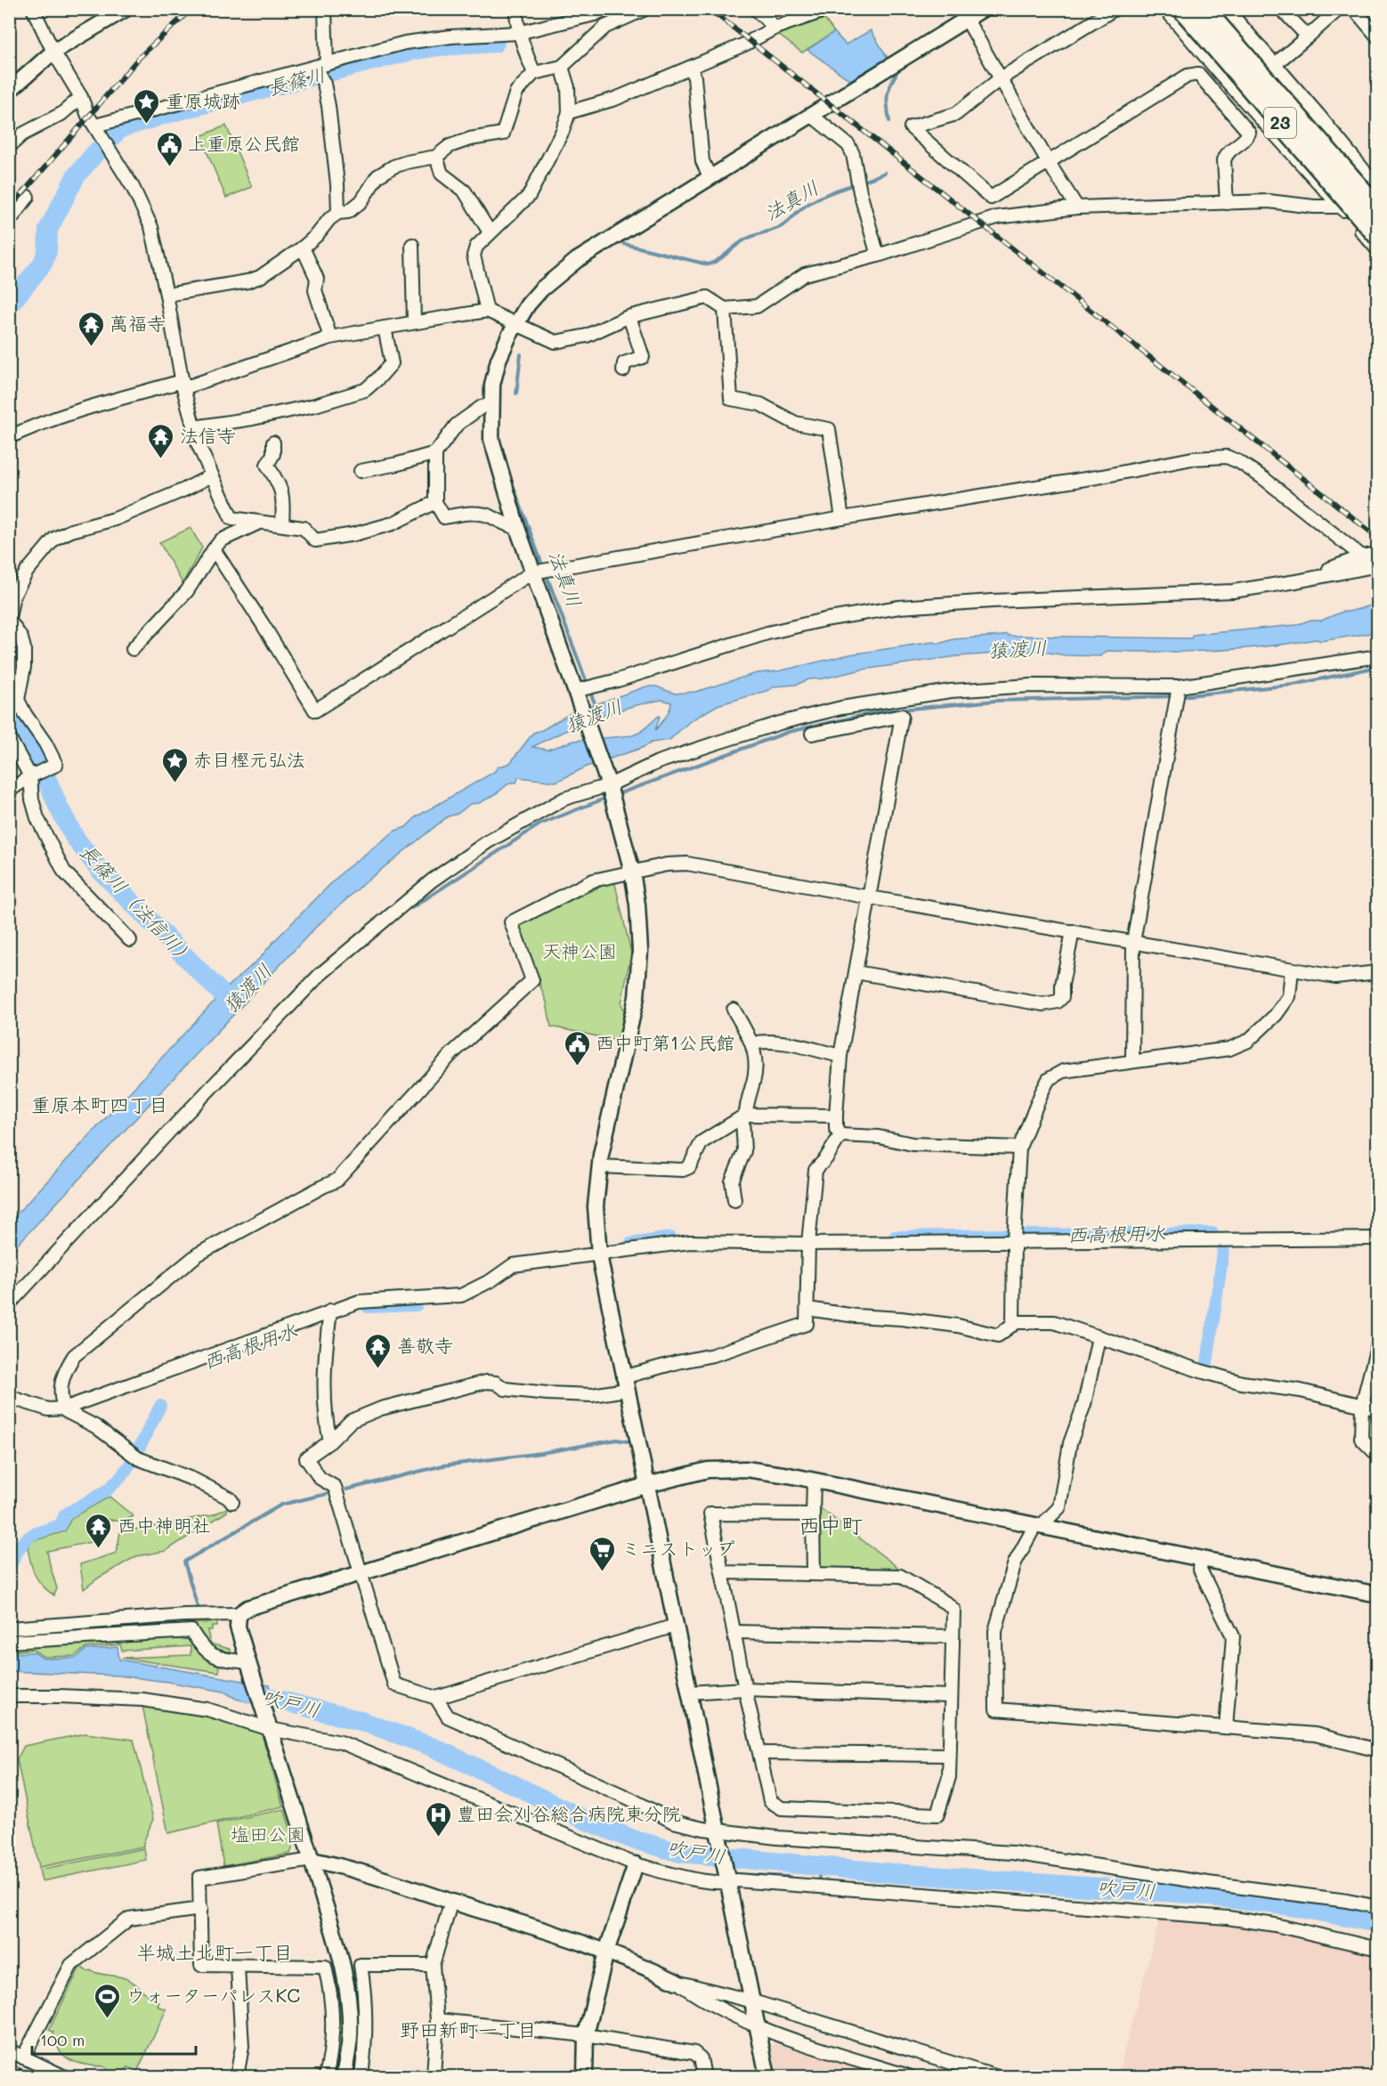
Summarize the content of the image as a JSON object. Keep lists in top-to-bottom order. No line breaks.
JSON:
{"streets":{"highway":["23"]},"districts":["重原本町四丁目","西中町","半城土北町一丁目","野田新町一丁目"],"water":["長篠川","法真川","猿渡川","長篠川（法信川）","西高根用水","吹戸川"],"parks":["天神公園","塩田公園"],"places":{"place":["重原城跡","赤目樫元弘法"],"public building":["上重原公民館","西中町第1公民館"],"temple":["萬福寺","法信寺","善敬寺","西中神明社"],"supermarket":["ミニストップ"],"hospital":["豊田会刈谷総合病院東分院"],"sports":["ウォーターパレスKC"]},"scale_bar":"100 m"}
